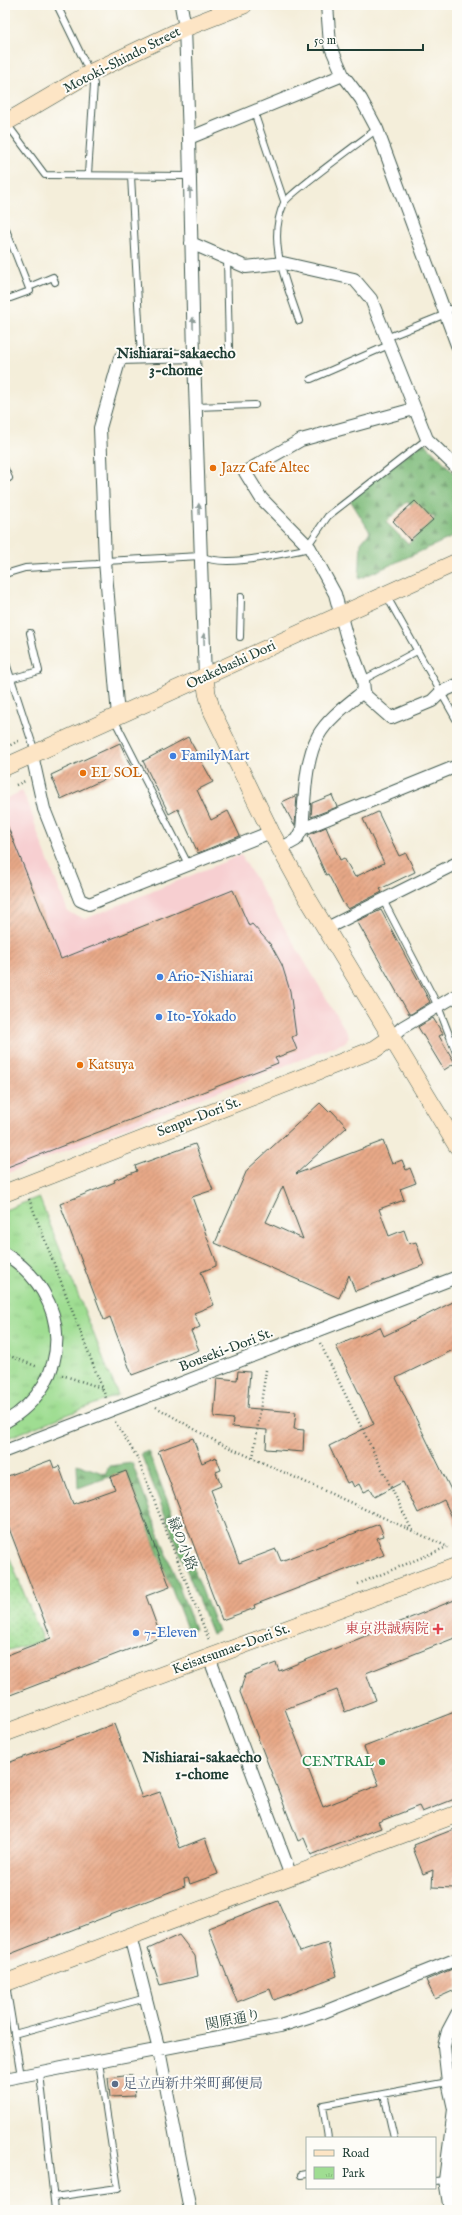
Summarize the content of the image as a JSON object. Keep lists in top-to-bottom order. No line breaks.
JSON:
{"streets":{"street":["Motoki-Shindo Street","Otakebashi Dori","Senpu-Dori St.","Bouseki-Dori St.","Keisatsumae-Dori St.","関原通り"],"path":["緑の小路"]},"districts":["Nishiarai-sakaecho 3-chome","Nishiarai-sakaecho 1-chome"],"places":{"other":["Jazz Cafe Altec","FamilyMart","EL SOL","Ario-Nishiarai","Ito-Yokado","Katsuya","7-Eleven","CENTRAL","足立西新井栄町郵便局"],"health":["東京洪誠病院"]},"legend":["Road","Park"],"scale_bar":"50 m"}
